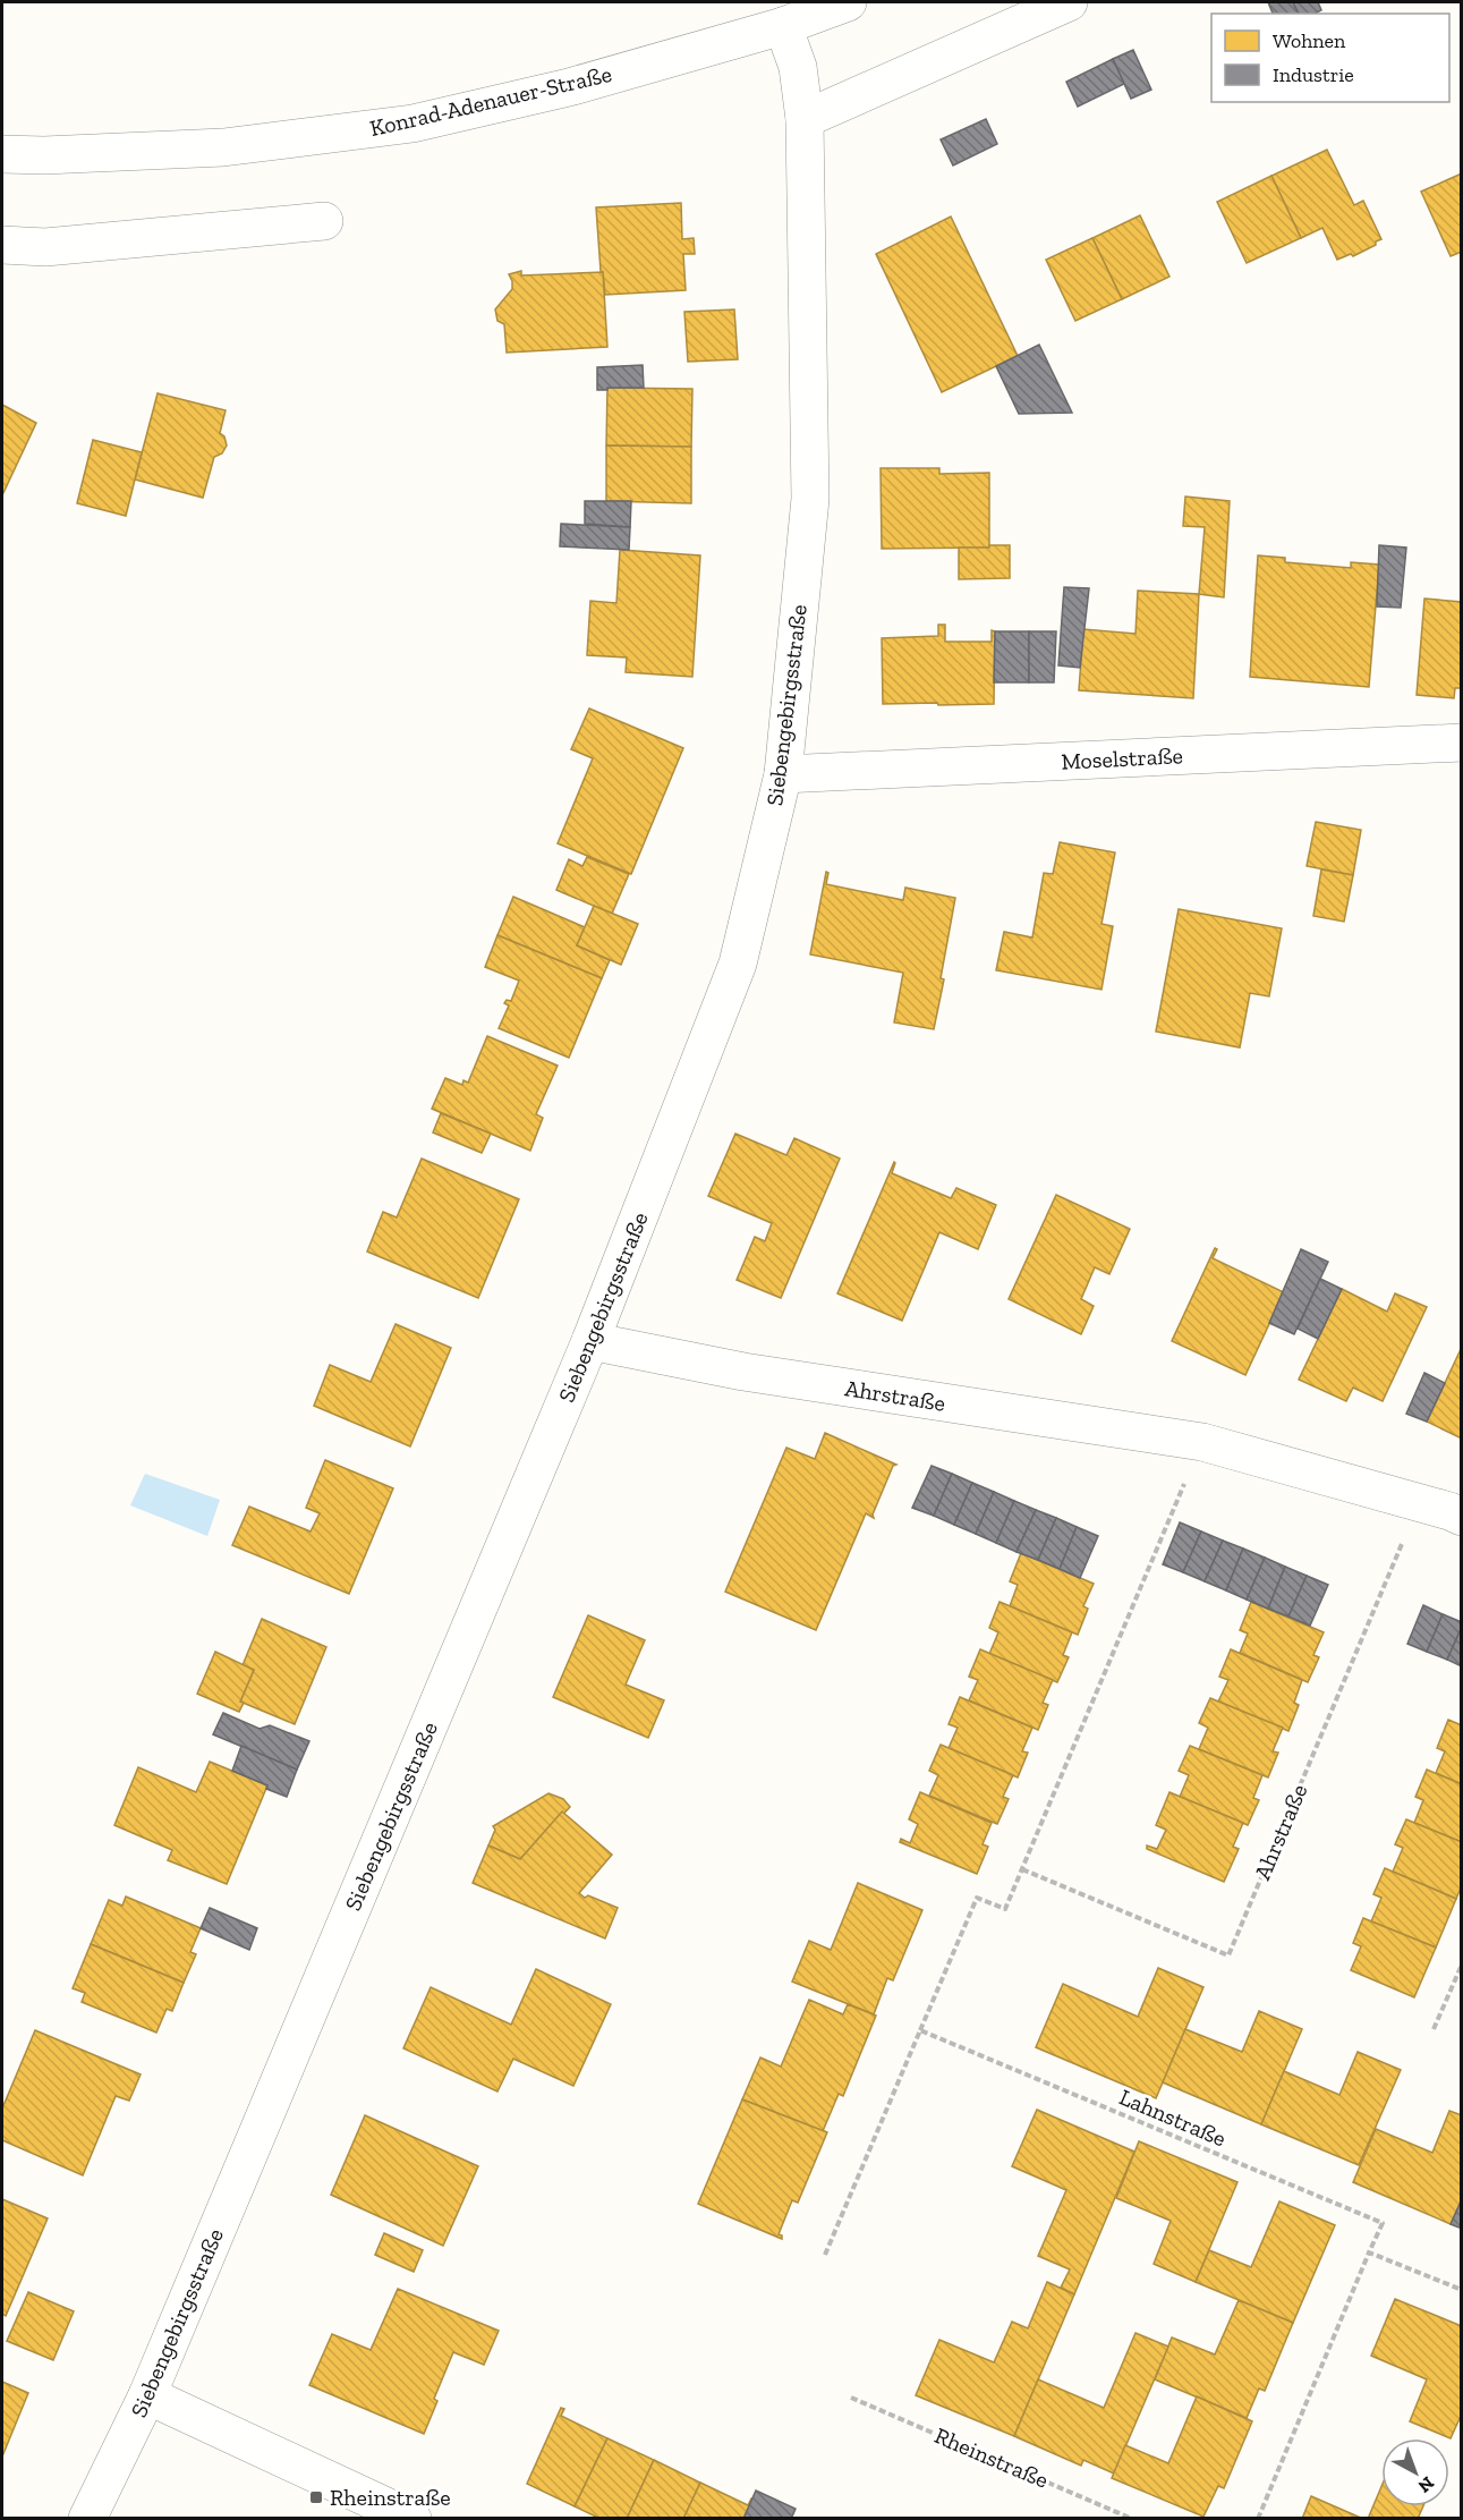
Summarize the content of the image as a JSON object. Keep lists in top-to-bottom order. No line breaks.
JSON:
{"streets":{"street":["Konrad-Adenauer-Straße","Siebengebirgsstraße","Moselstraße","Ahrstraße"],"path":["Lahnstraße","Rheinstraße"]},"crossings":[["Konrad-Adenauer-Straße","Siebengebirgsstraße"],["Siebengebirgsstraße","Moselstraße"],["Siebengebirgsstraße","Ahrstraße"]],"places":{"transit":["Rheinstraße"]},"legend":["Wohnen","Industrie"],"north":"bottom right"}
